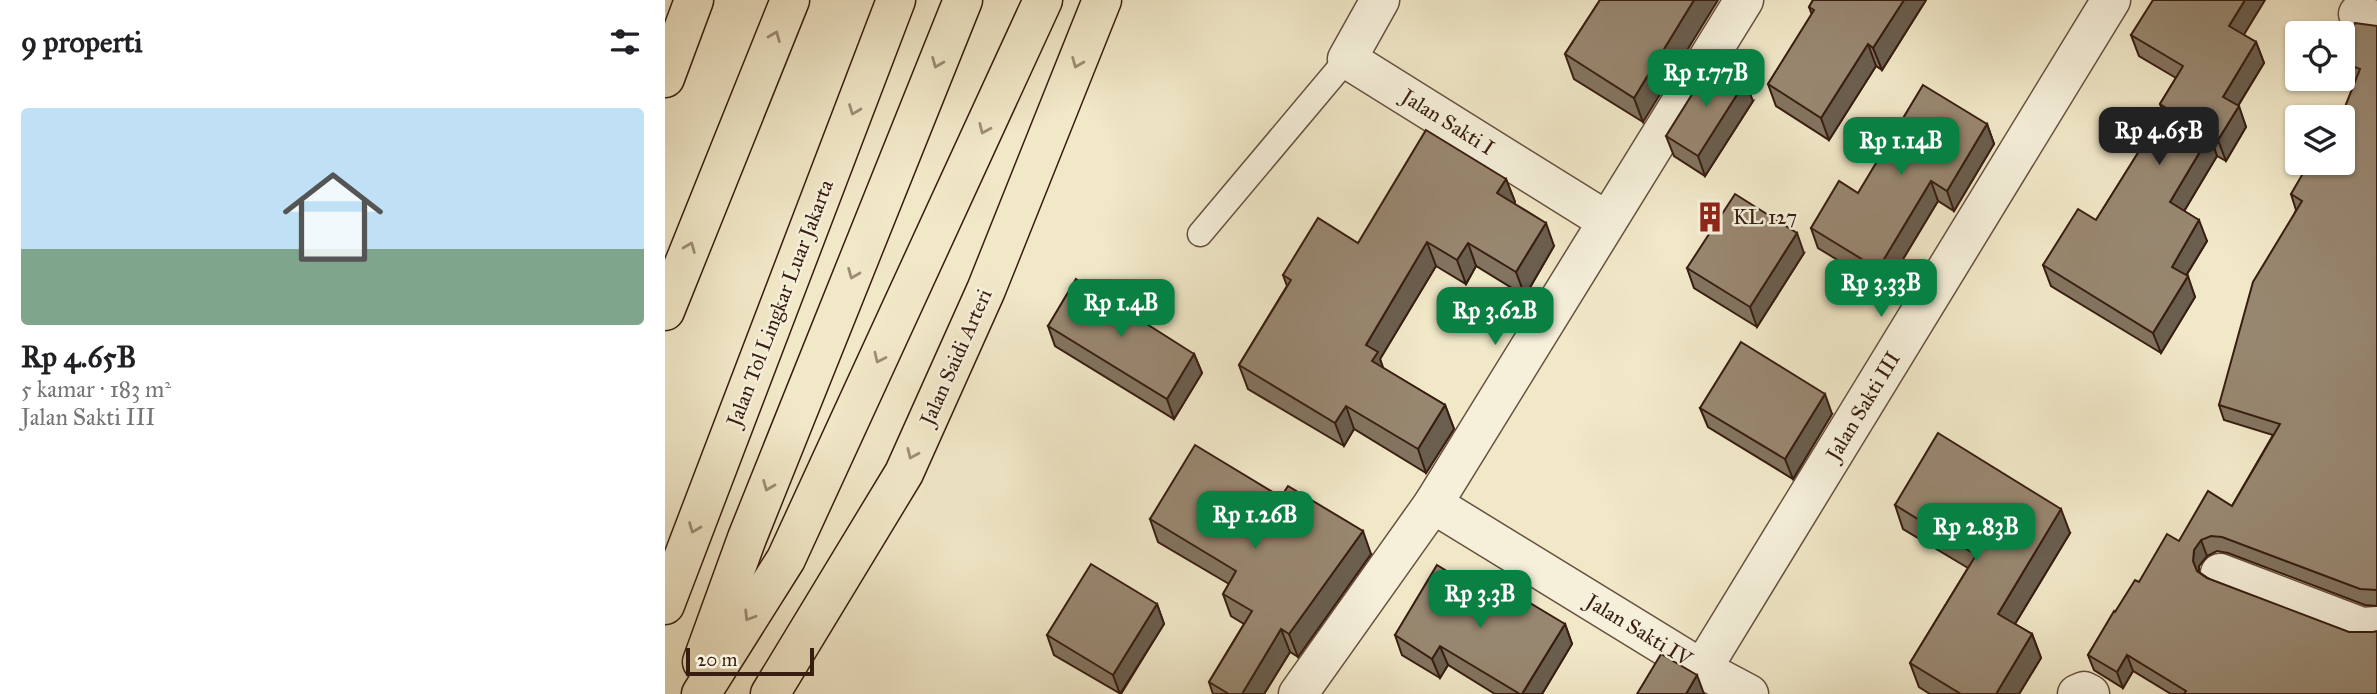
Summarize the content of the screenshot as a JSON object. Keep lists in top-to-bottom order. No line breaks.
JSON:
{"streets":{"main road":["Jalan Tol Lingkar Luar Jakarta","Jalan Saidi Arteri"],"street":["Jalan Sakti I","Jalan Sakti III","Jalan Sakti IV"]},"crossings":[["Jalan Sakti III","Jalan Sakti IV"]],"places":{"building":["KL 127"]},"scale_bar":"20 m","page":{"heading":"9 properti","price":["Rp 1.77B","Rp 4.65B","Rp 1.14B","Rp 3.33B","Rp 1.4B","Rp 3.62B","Rp 1.26B","Rp 2.83B","Rp 3.3B"],"list":[{"name":"Rp 4.65B","note":"5 kamar · 183 m² · Jalan Sakti III"}],"scale":"20 m"}}
